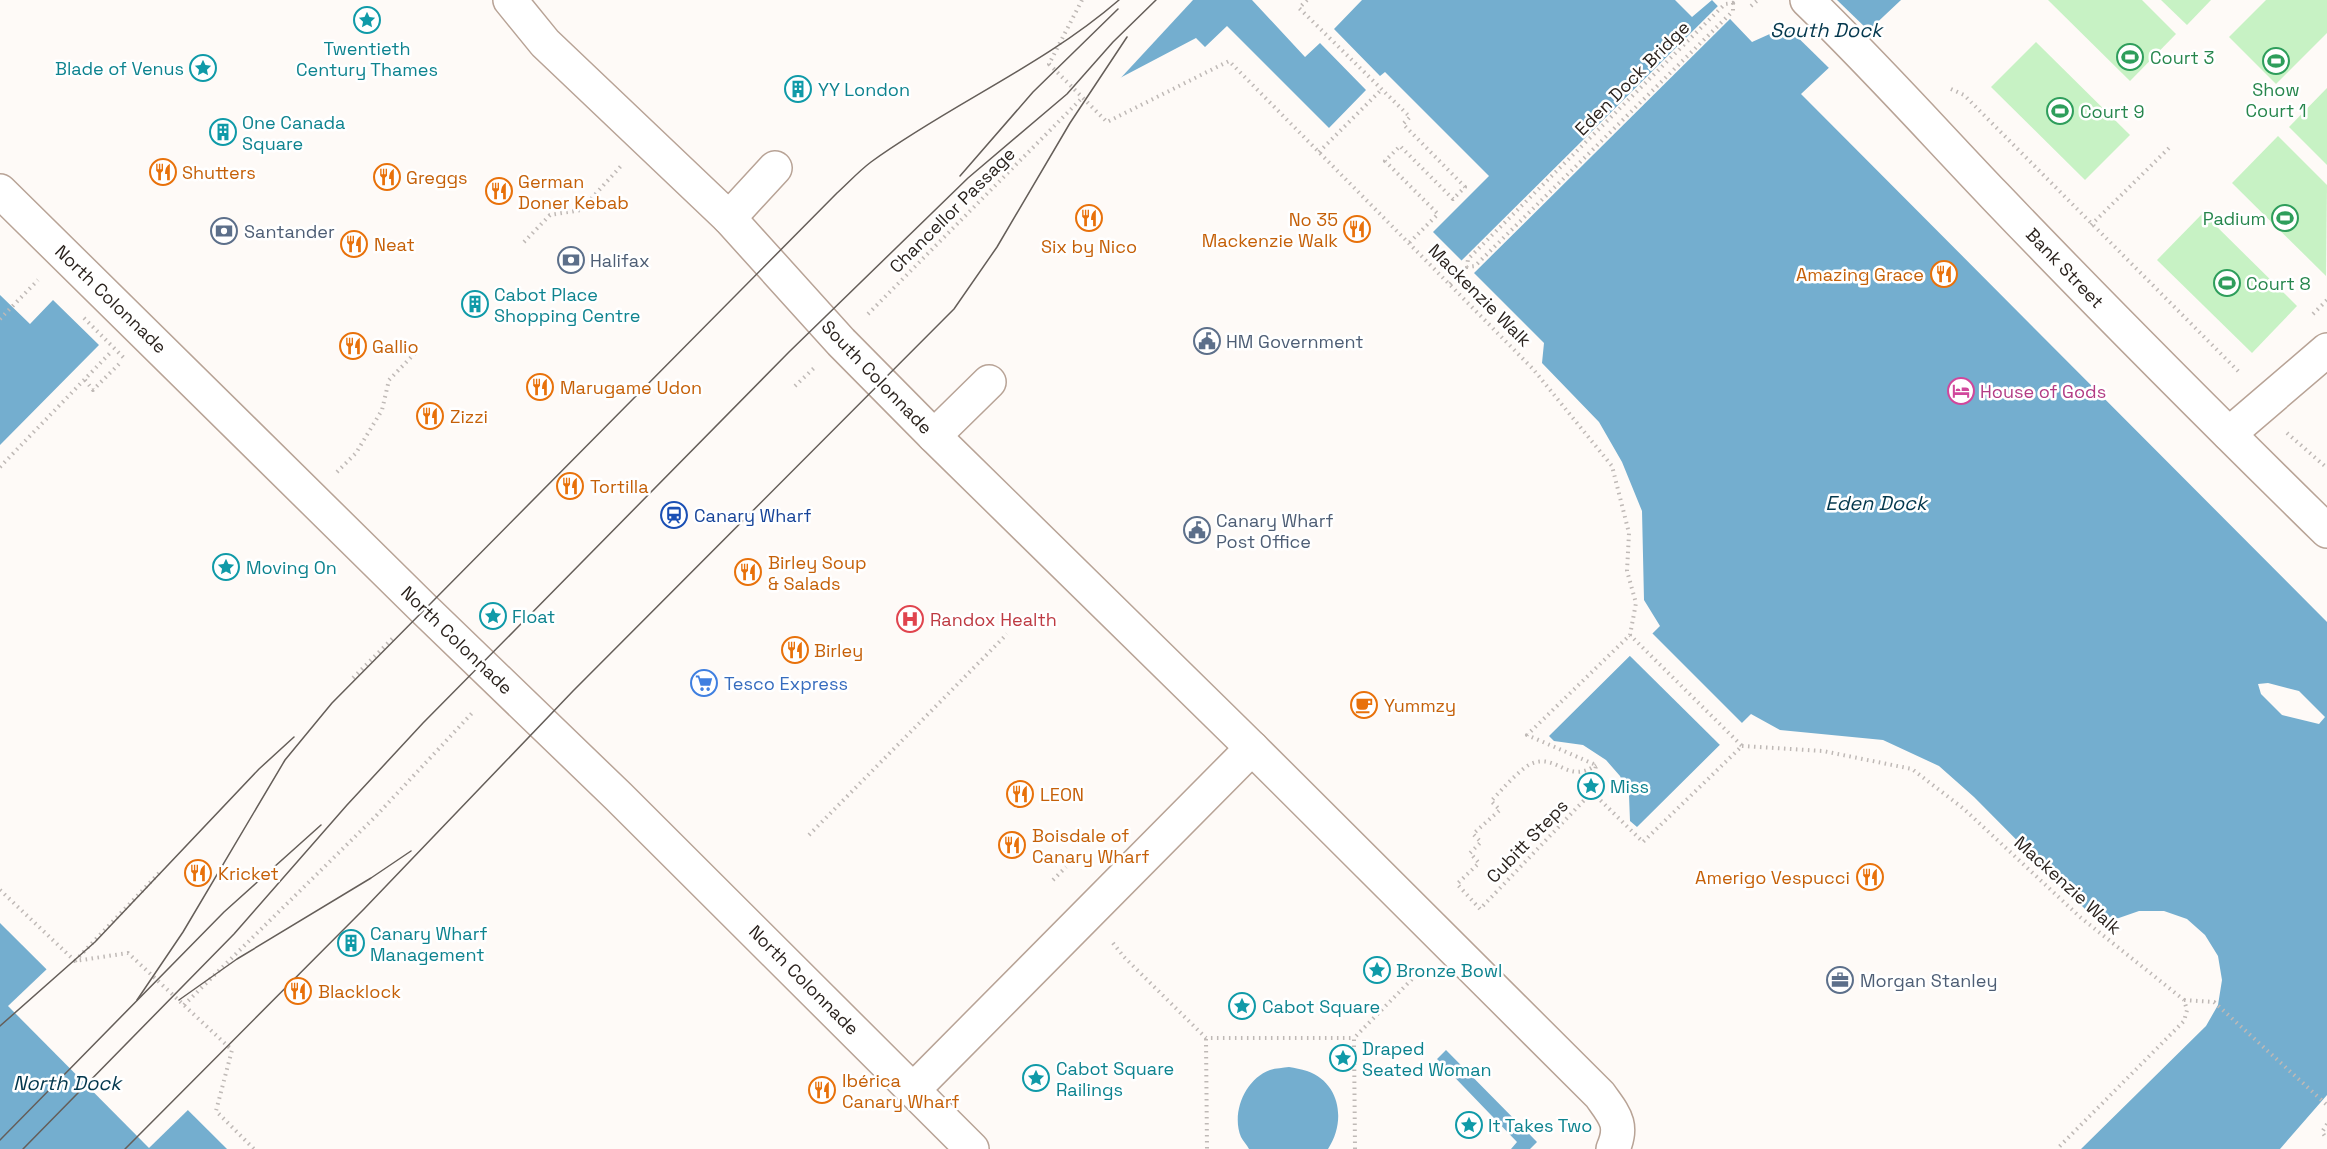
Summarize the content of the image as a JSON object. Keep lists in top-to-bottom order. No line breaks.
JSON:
{"streets":{"street":["Bank Street","North Colonnade","South Colonnade"],"path":["Eden Dock Bridge","Chancellor Passage","Mackenzie Walk","Cubitt Steps"]},"crossings":[["Chancellor Passage","Mackenzie Walk"],["Chancellor Passage","South Colonnade"]],"water":["South Dock","Eden Dock","North Dock"],"places":{"place":["Twentieth Century Thames","Blade of Venus","Moving On","Float","Miss","Bronze Bowl","Cabot Square","Draped Seated Woman","Cabot Square Railings","It Takes Two"],"sports":["Court 3","Show Court 1","Court 9","Padium","Court 8"],"building":["YY London","One Canada Square","Cabot Place Shopping Centre","Canary Wharf Management"],"restaurant":["Shutters","Greggs","German Doner Kebab","Six by Nico","No 35 Mackenzie Walk","Neat","Amazing Grace","Gallio","Marugame Udon","Zizzi","Tortilla","Birley Soup & Salads","Birley","LEON","Boisdale of Canary Wharf","Kricket","Amerigo Vespucci","Blacklock","Ibérica Canary Wharf"],"bank":["Santander","Halifax"],"public building":["HM Government","Canary Wharf Post Office"],"hotel":["House of Gods"],"station":["Canary Wharf"],"hospital":["Randox Health"],"supermarket":["Tesco Express"],"cafe":["Yummzy"],"office":["Morgan Stanley"]}}
